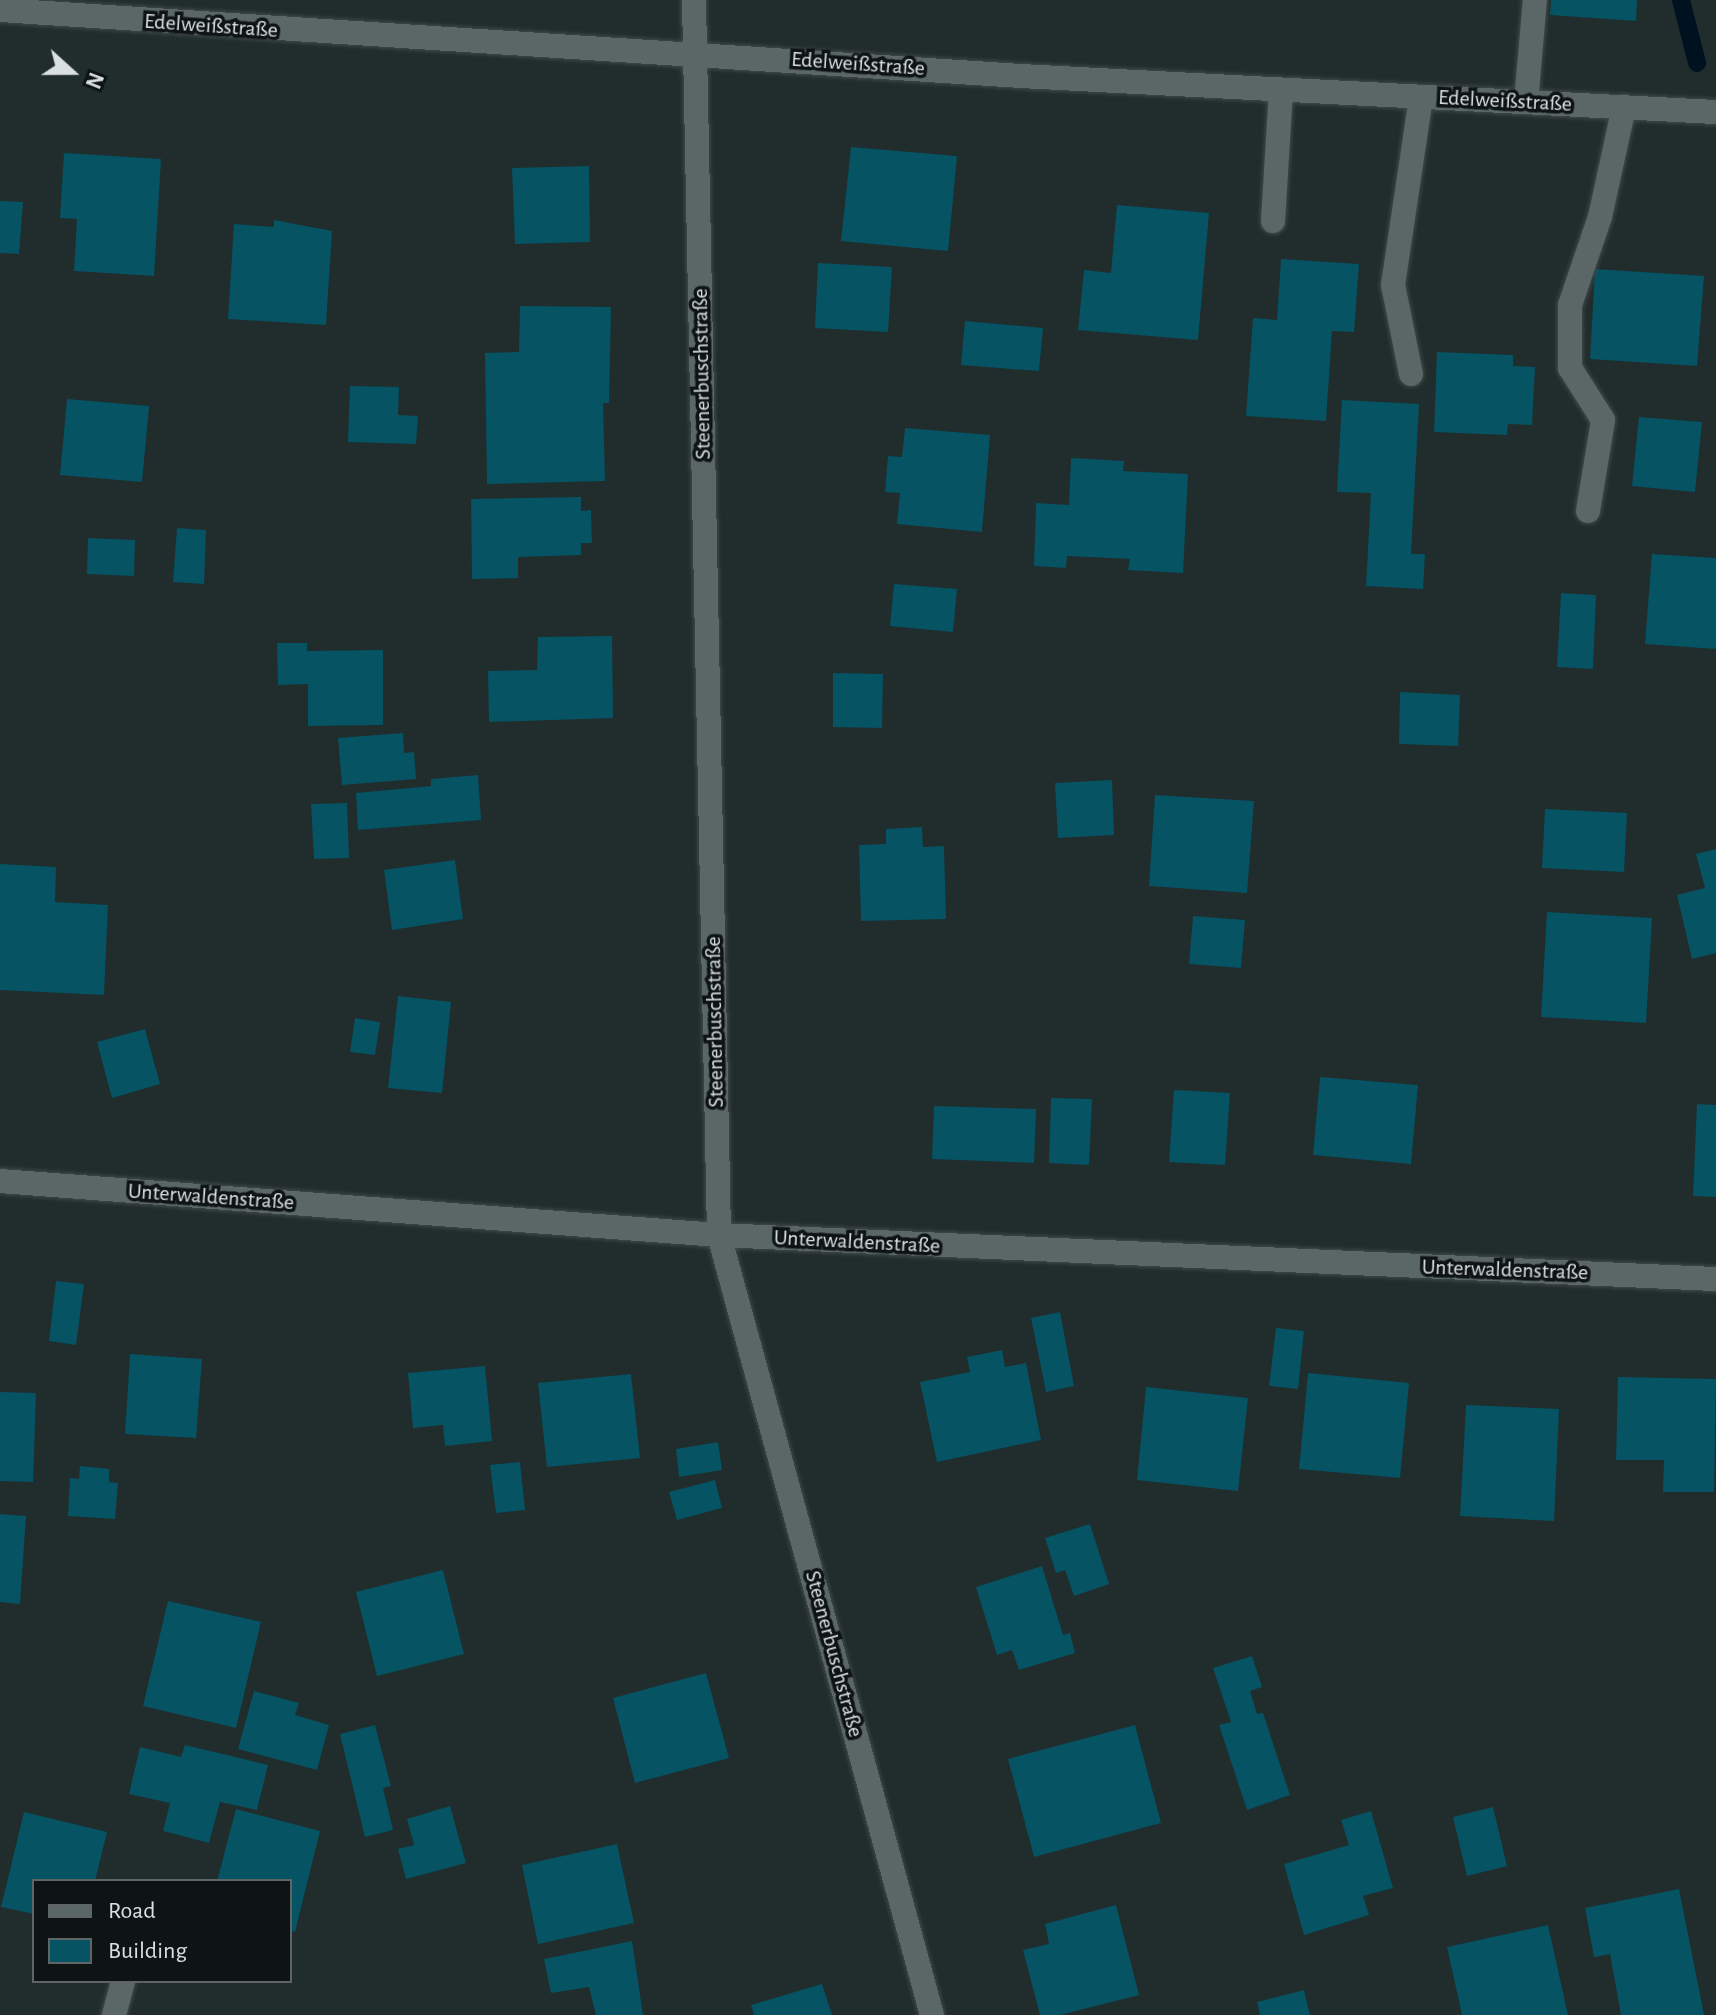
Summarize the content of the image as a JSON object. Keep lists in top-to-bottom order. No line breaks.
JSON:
{"streets":{"street":["Edelweißstraße","Steenerbuschstraße","Unterwaldenstraße"]},"crossings":[["Edelweißstraße","Steenerbuschstraße"],["Steenerbuschstraße","Unterwaldenstraße"]],"legend":["Road","Building"],"north":"right"}
